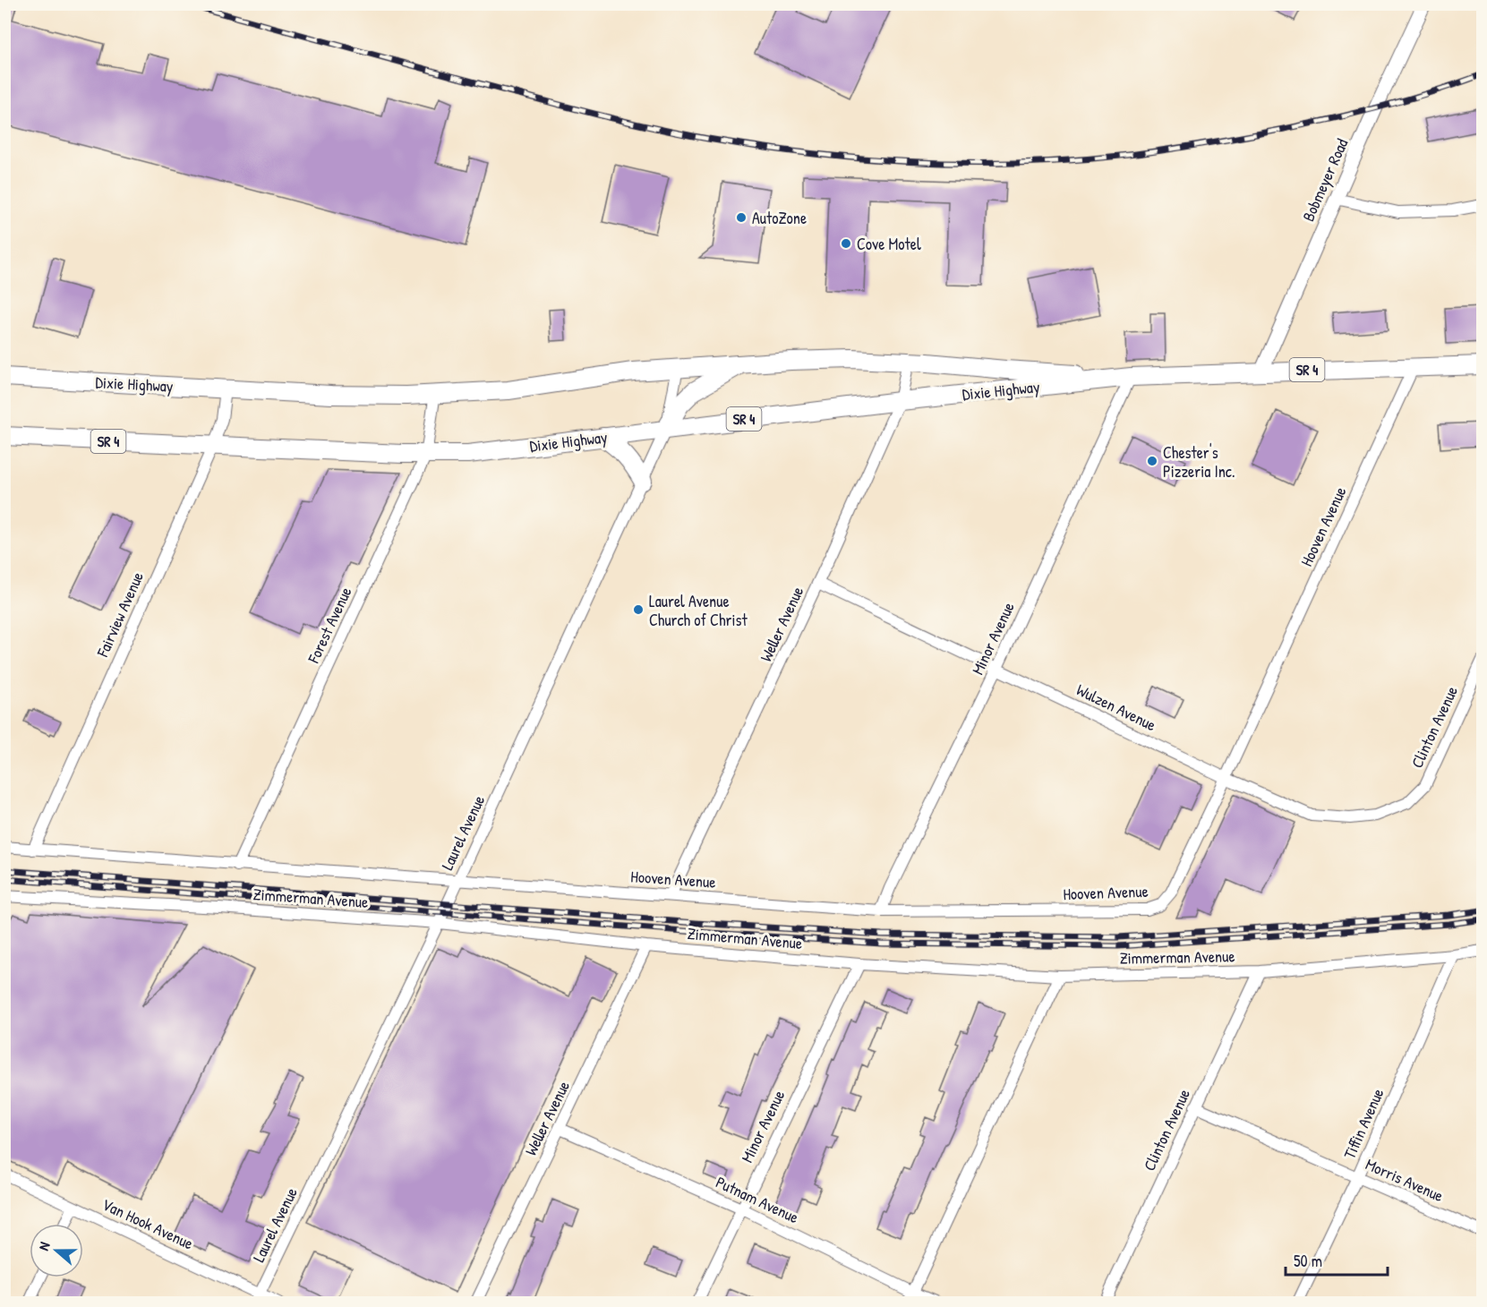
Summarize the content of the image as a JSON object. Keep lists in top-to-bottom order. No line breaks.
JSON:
{"streets":{"main road":["SR 4","Dixie Highway"],"street":["Bobmeyer Road","Hooven Avenue","Fairview Avenue","Weller Avenue","Forest Avenue","Minor Avenue","Wulzen Avenue","Clinton Avenue","Laurel Avenue","Zimmerman Avenue","Tiffin Avenue","Morris Avenue","Putnam Avenue","Van Hook Avenue"]},"crossings":[["Bobmeyer Road","Dixie Highway"],["Dixie Highway","Hooven Avenue"],["Dixie Highway","Fairview Avenue"],["Dixie Highway","Weller Avenue"],["Dixie Highway","Forest Avenue"],["Dixie Highway","Minor Avenue"],["Dixie Highway","Laurel Avenue"],["Hooven Avenue","Weller Avenue"],["Hooven Avenue","Minor Avenue"],["Hooven Avenue","Wulzen Avenue"],["Hooven Avenue","Laurel Avenue"],["Hooven Avenue","Zimmerman Avenue"],["Fairview Avenue","Zimmerman Avenue"],["Weller Avenue","Wulzen Avenue"],["Weller Avenue","Zimmerman Avenue"],["Weller Avenue","Putnam Avenue"],["Forest Avenue","Zimmerman Avenue"],["Minor Avenue","Wulzen Avenue"],["Minor Avenue","Zimmerman Avenue"],["Minor Avenue","Putnam Avenue"],["Wulzen Avenue","Clinton Avenue"],["Clinton Avenue","Zimmerman Avenue"],["Clinton Avenue","Morris Avenue"],["Laurel Avenue","Zimmerman Avenue"],["Laurel Avenue","Van Hook Avenue"],["Zimmerman Avenue","Tiffin Avenue"],["Tiffin Avenue","Morris Avenue"]],"places":["AutoZone","Cove Motel","Chester's Pizzeria Inc.","Laurel Avenue Church of Christ"],"scale_bar":"50 m","north":"left"}
